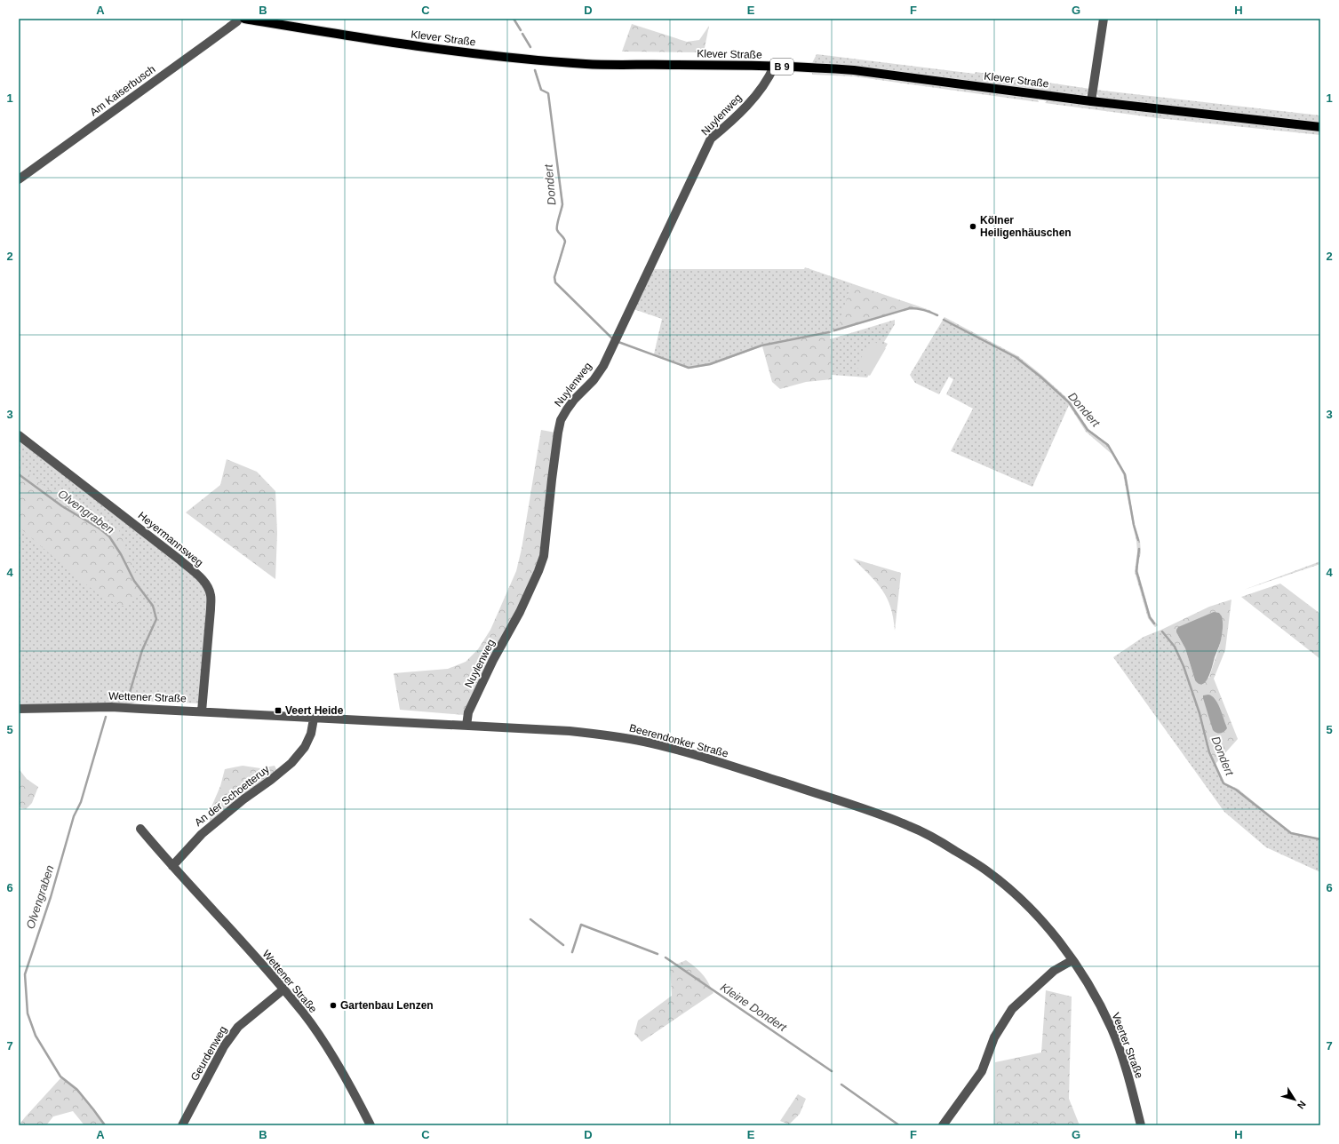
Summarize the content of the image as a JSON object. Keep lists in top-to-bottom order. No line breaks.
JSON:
{"streets":{"main road":["Klever Straße","B 9"],"street":["Am Kaiserbusch","Nuylenweg","Heyermannsweg","Wettener Straße","Beerendonker Straße","An der Schoetteruy","Veerter Straße","Geurdenweg"]},"crossings":[["Klever Straße","Nuylenweg"],["Nuylenweg","Beerendonker Straße"],["Heyermannsweg","Wettener Straße"],["Wettener Straße","Beerendonker Straße"],["Wettener Straße","An der Schoetteruy"],["Wettener Straße","Geurdenweg"],["Beerendonker Straße","An der Schoetteruy"],["Beerendonker Straße","Veerter Straße"]],"water":["Dondert","Olvengraben","Kleine Dondert"],"places":{"other":["Kölner Heiligenhäuschen","Gartenbau Lenzen"],"transit":["Veert Heide"]},"north":"bottom right","grid":{"columns":["A","B","C","D","E","F","G","H"],"rows":["1","2","3","4","5","6","7"]}}
